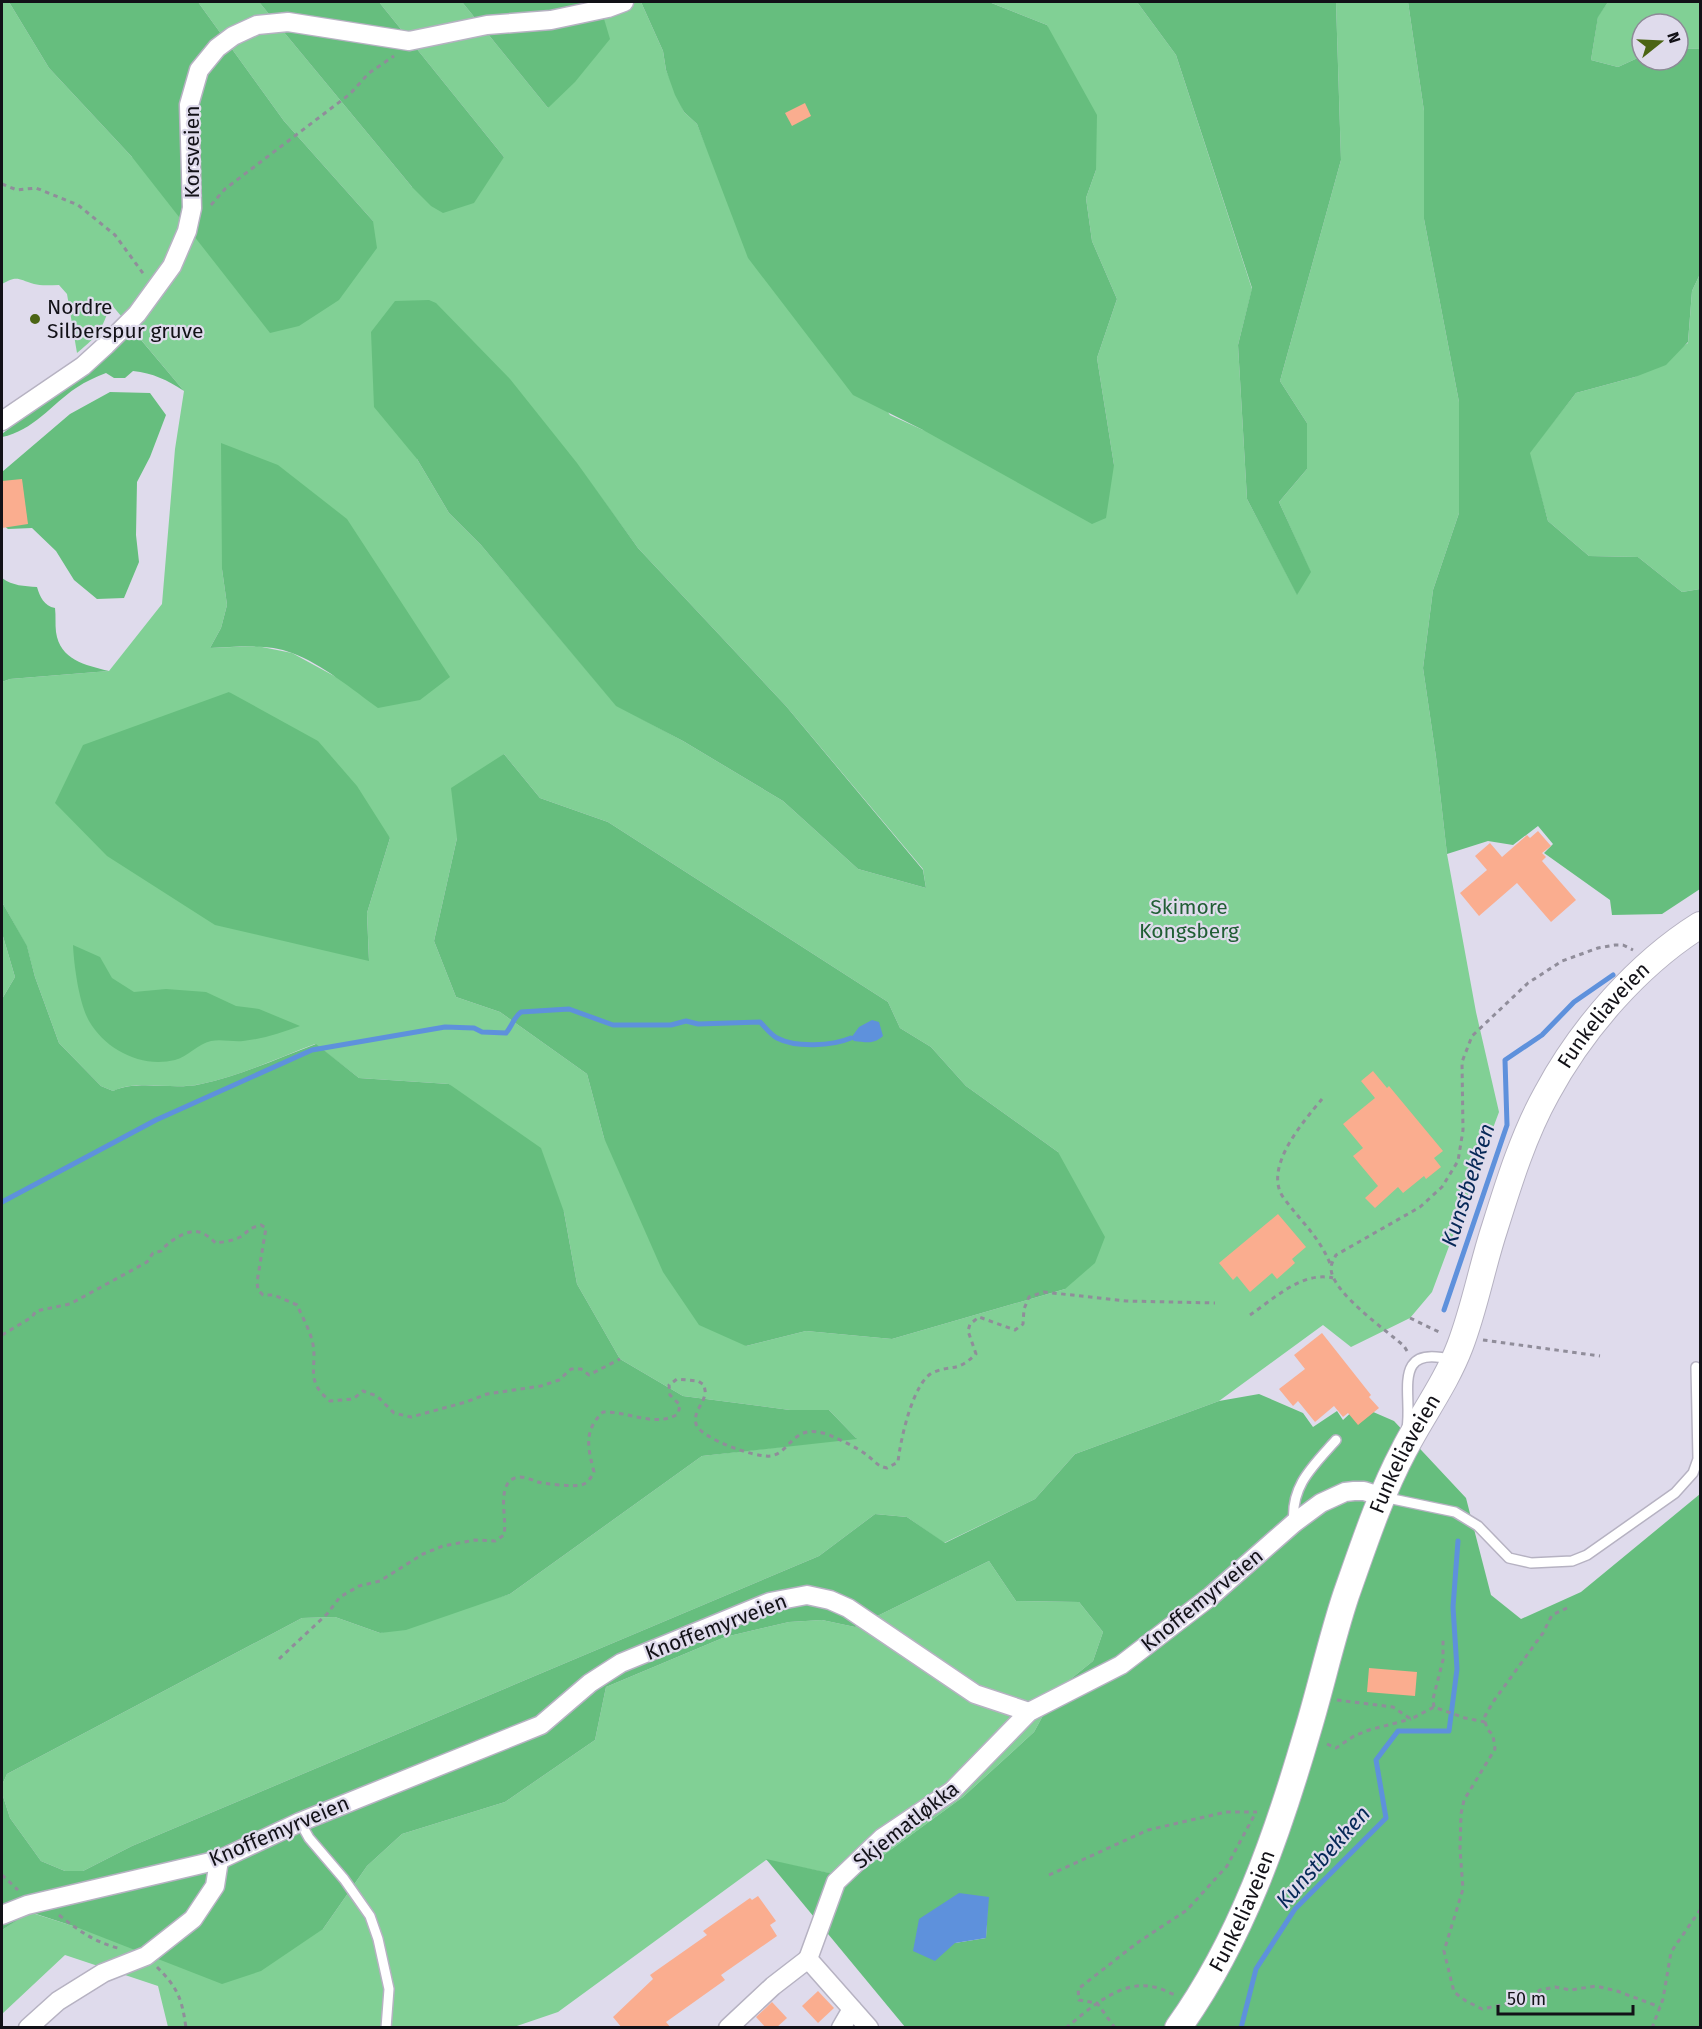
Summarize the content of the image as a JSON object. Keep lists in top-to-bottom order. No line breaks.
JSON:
{"streets":{"street":["Korsveien","Funkeliaveien","Knoffemyrveien","Skjematløkka"]},"crossings":[["Funkeliaveien","Knoffemyrveien"],["Knoffemyrveien","Skjematløkka"]],"water":["Kunstbekken"],"parks":["Skimore Kongsberg"],"places":["Nordre Silberspur gruve"],"scale_bar":"50 m","north":"right"}
